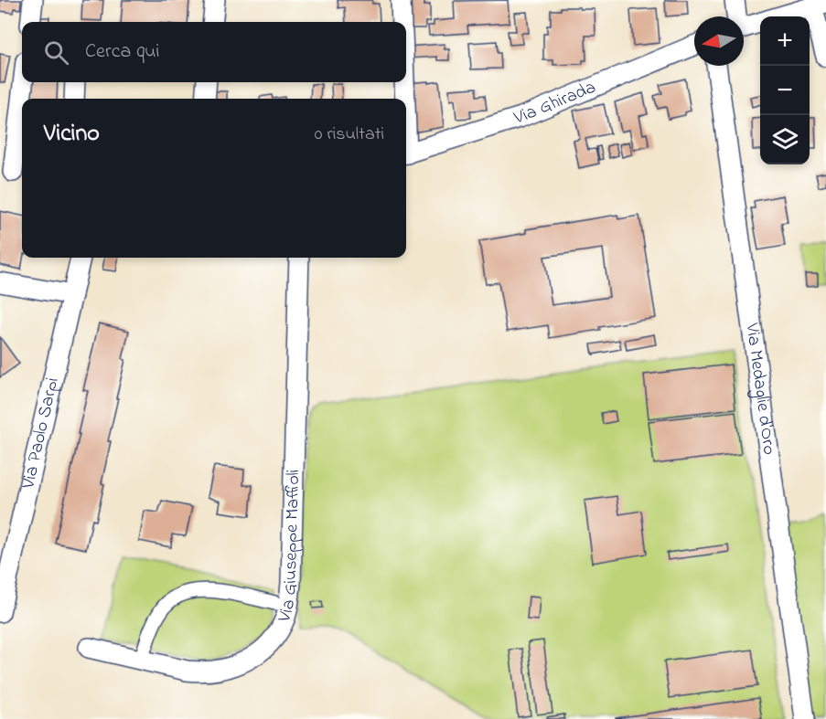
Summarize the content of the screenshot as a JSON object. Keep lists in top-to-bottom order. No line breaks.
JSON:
{"streets":{"street":["Via Ghirada","Via Medaglie d'Oro","Via Paolo Sarpi","Via Giuseppe Maffioli"]},"north":"left","page":{"map_buttons":["+","−"],"search":"Cerca qui","heading":["Vicino","0 risultati"]}}
